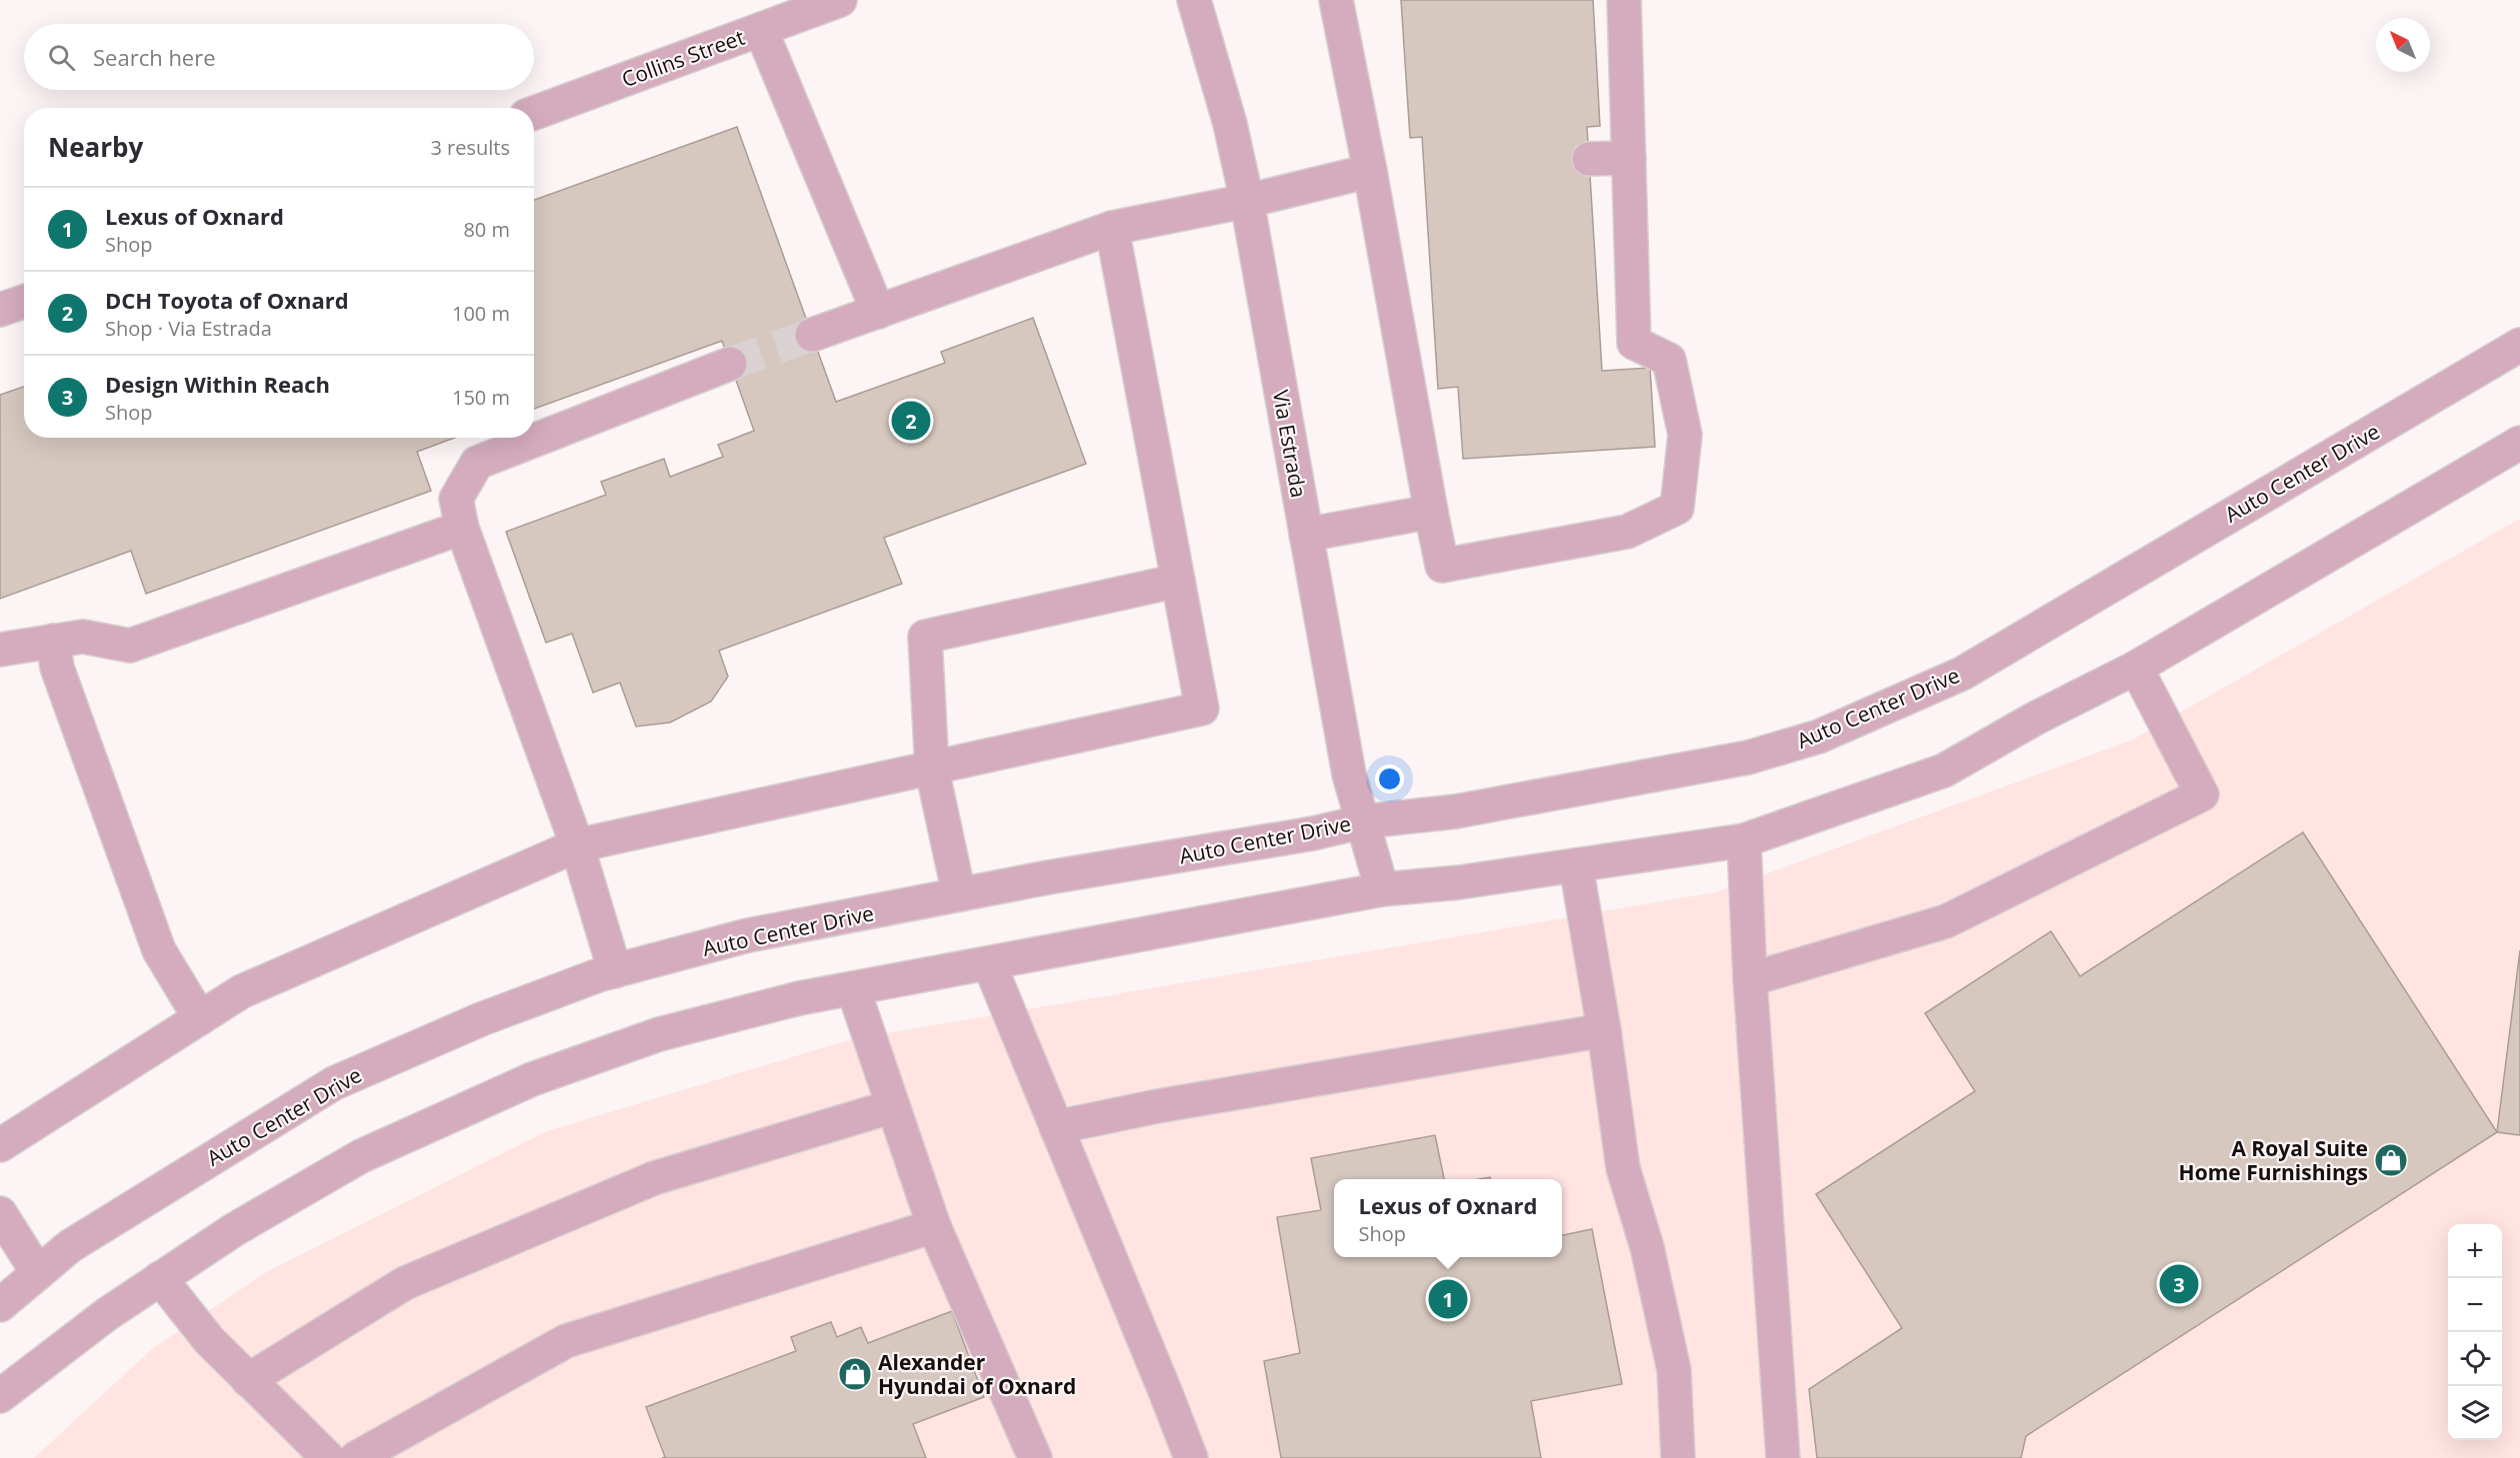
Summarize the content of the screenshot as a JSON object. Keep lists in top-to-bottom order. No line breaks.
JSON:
{"streets":{"street":["Collins Street","Via Estrada","Auto Center Drive"]},"crossings":[["Via Estrada","Auto Center Drive"]],"places":{"shop":["A Royal Suite Home Furnishings","Alexander Hyundai of Oxnard"]},"north":"top left","page":{"search":"Search here","heading":["Nearby","3 results"],"list":[{"mark":"1","name":"Lexus of Oxnard","note":"Shop","value":"80 m"},{"mark":"2","name":"DCH Toyota of Oxnard","note":"Shop · Via Estrada","value":"100 m"},{"mark":"3","name":"Design Within Reach","note":"Shop","value":"150 m"}],"pins":["2","3","1"],"popup":["Lexus of Oxnard","Shop"],"map_buttons":["+","−"]}}
